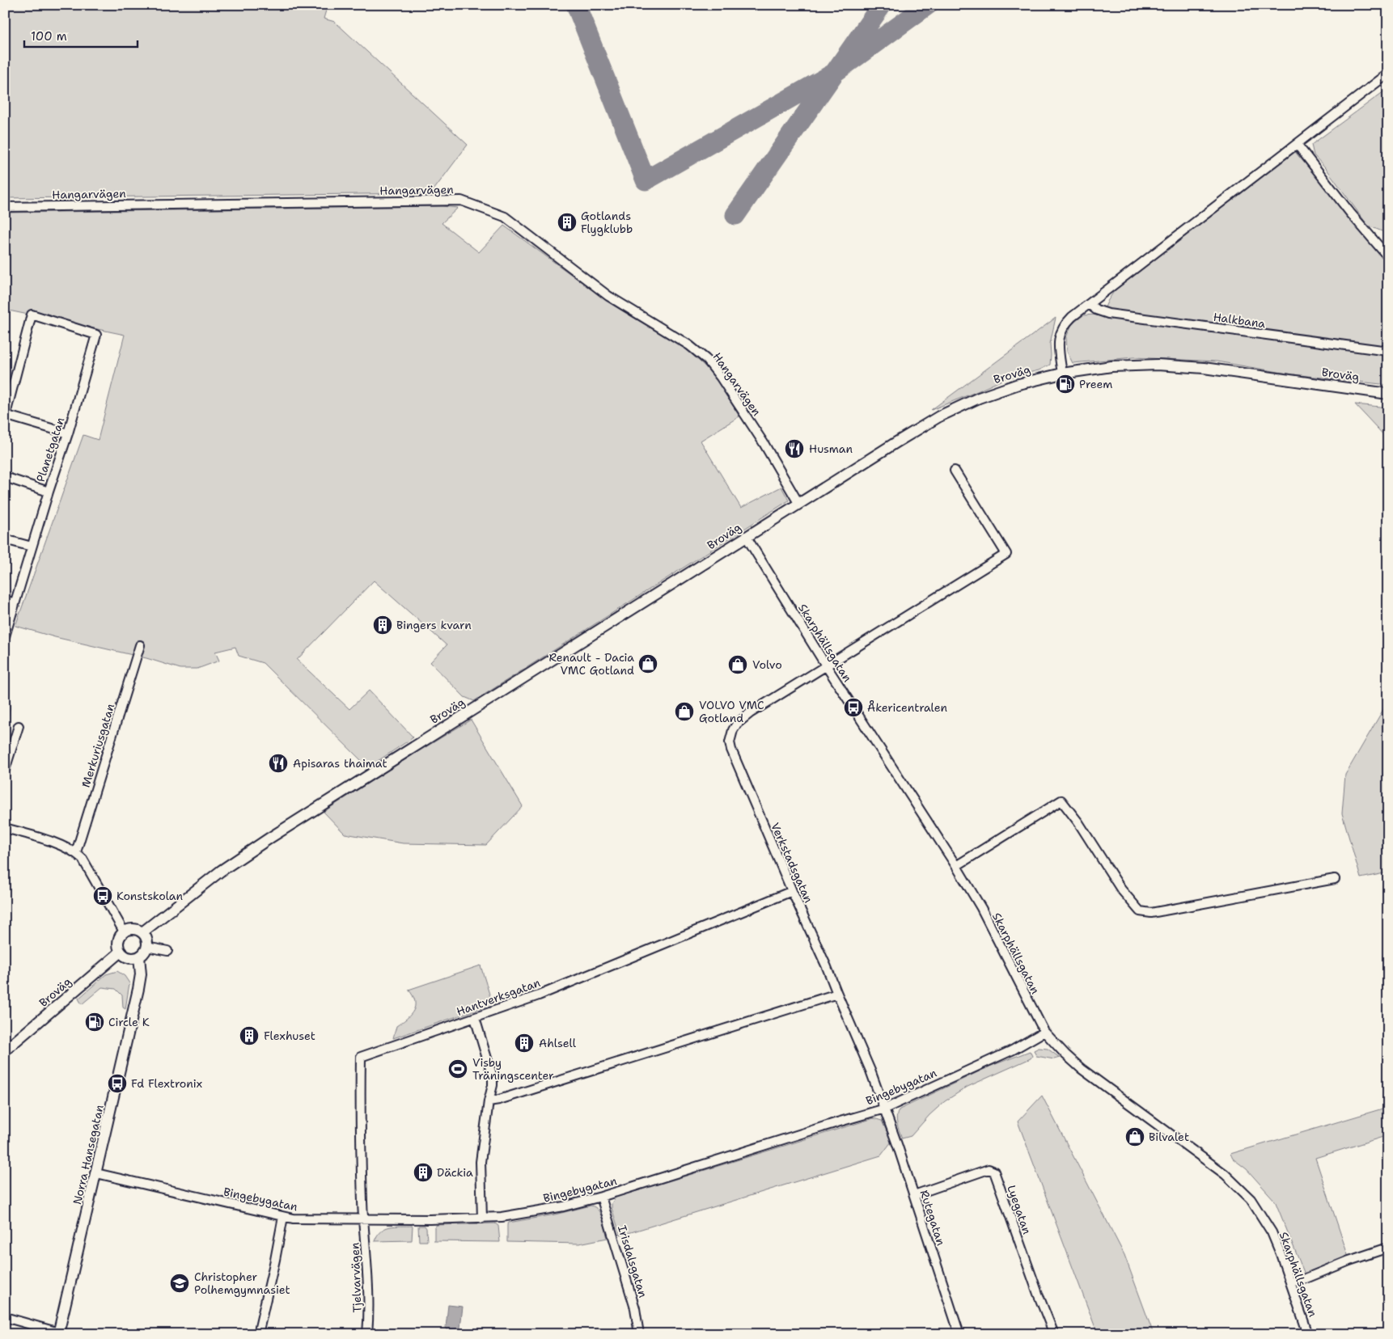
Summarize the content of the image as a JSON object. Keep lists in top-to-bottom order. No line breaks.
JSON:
{"streets":{"main road":["Broväg","Norra Hansegatan"],"street":["Hangarvägen","Halkbana","Planetgatan","Skarphällsgatan","Merkuriusgatan","Verkstadsgatan","Hantverksgatan","Bingebygatan","Lyegatan","Rutegatan","Irisdalsgatan","Tjelvarvägen"]},"crossings":[["Hangarvägen","Broväg"],["Broväg","Skarphällsgatan"],["Broväg","Norra Hansegatan"],["Skarphällsgatan","Verkstadsgatan"],["Skarphällsgatan","Bingebygatan"],["Verkstadsgatan","Hantverksgatan"],["Verkstadsgatan","Bingebygatan"],["Verkstadsgatan","Rutegatan"],["Hantverksgatan","Bingebygatan"],["Hantverksgatan","Tjelvarvägen"],["Bingebygatan","Norra Hansegatan"],["Bingebygatan","Rutegatan"],["Bingebygatan","Irisdalsgatan"],["Bingebygatan","Tjelvarvägen"],["Lyegatan","Rutegatan"]],"places":{"building":["Gotlands Flygklubb","Bingers kvarn","Flexhuset","Ahlsell","Däckia"],"fuel station":["Preem","Circle K"],"restaurant":["Husman","Apisaras thaimat"],"shop":["Renault - Dacia VMC Gotland","Volvo","VOLVO VMC Gotland","Bilvalet"],"bus stop":["Åkericentralen","Konstskolan","Fd Flextronix"],"sports":["Visby Träningscenter"],"school or university":["Christopher Polhemgymnasiet"]},"scale_bar":"100 m"}
